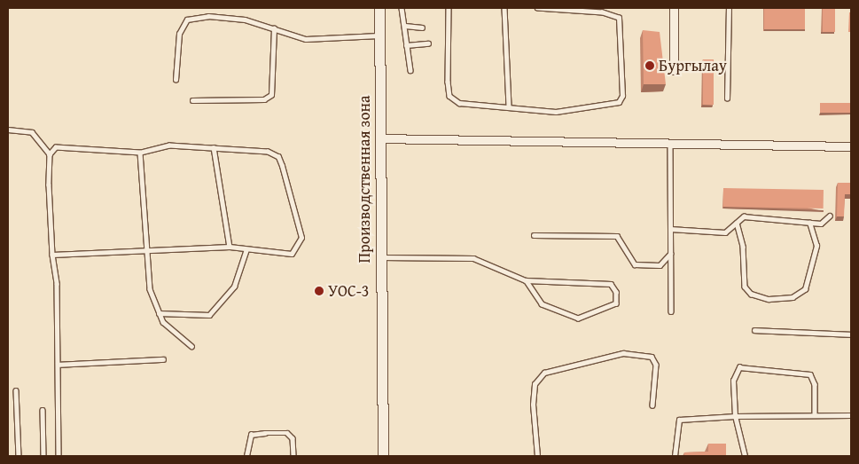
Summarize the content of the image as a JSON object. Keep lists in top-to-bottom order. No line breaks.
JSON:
{"streets":{"main road":["Производственная зона"]},"places":["Бургылау","УОС-3"]}
